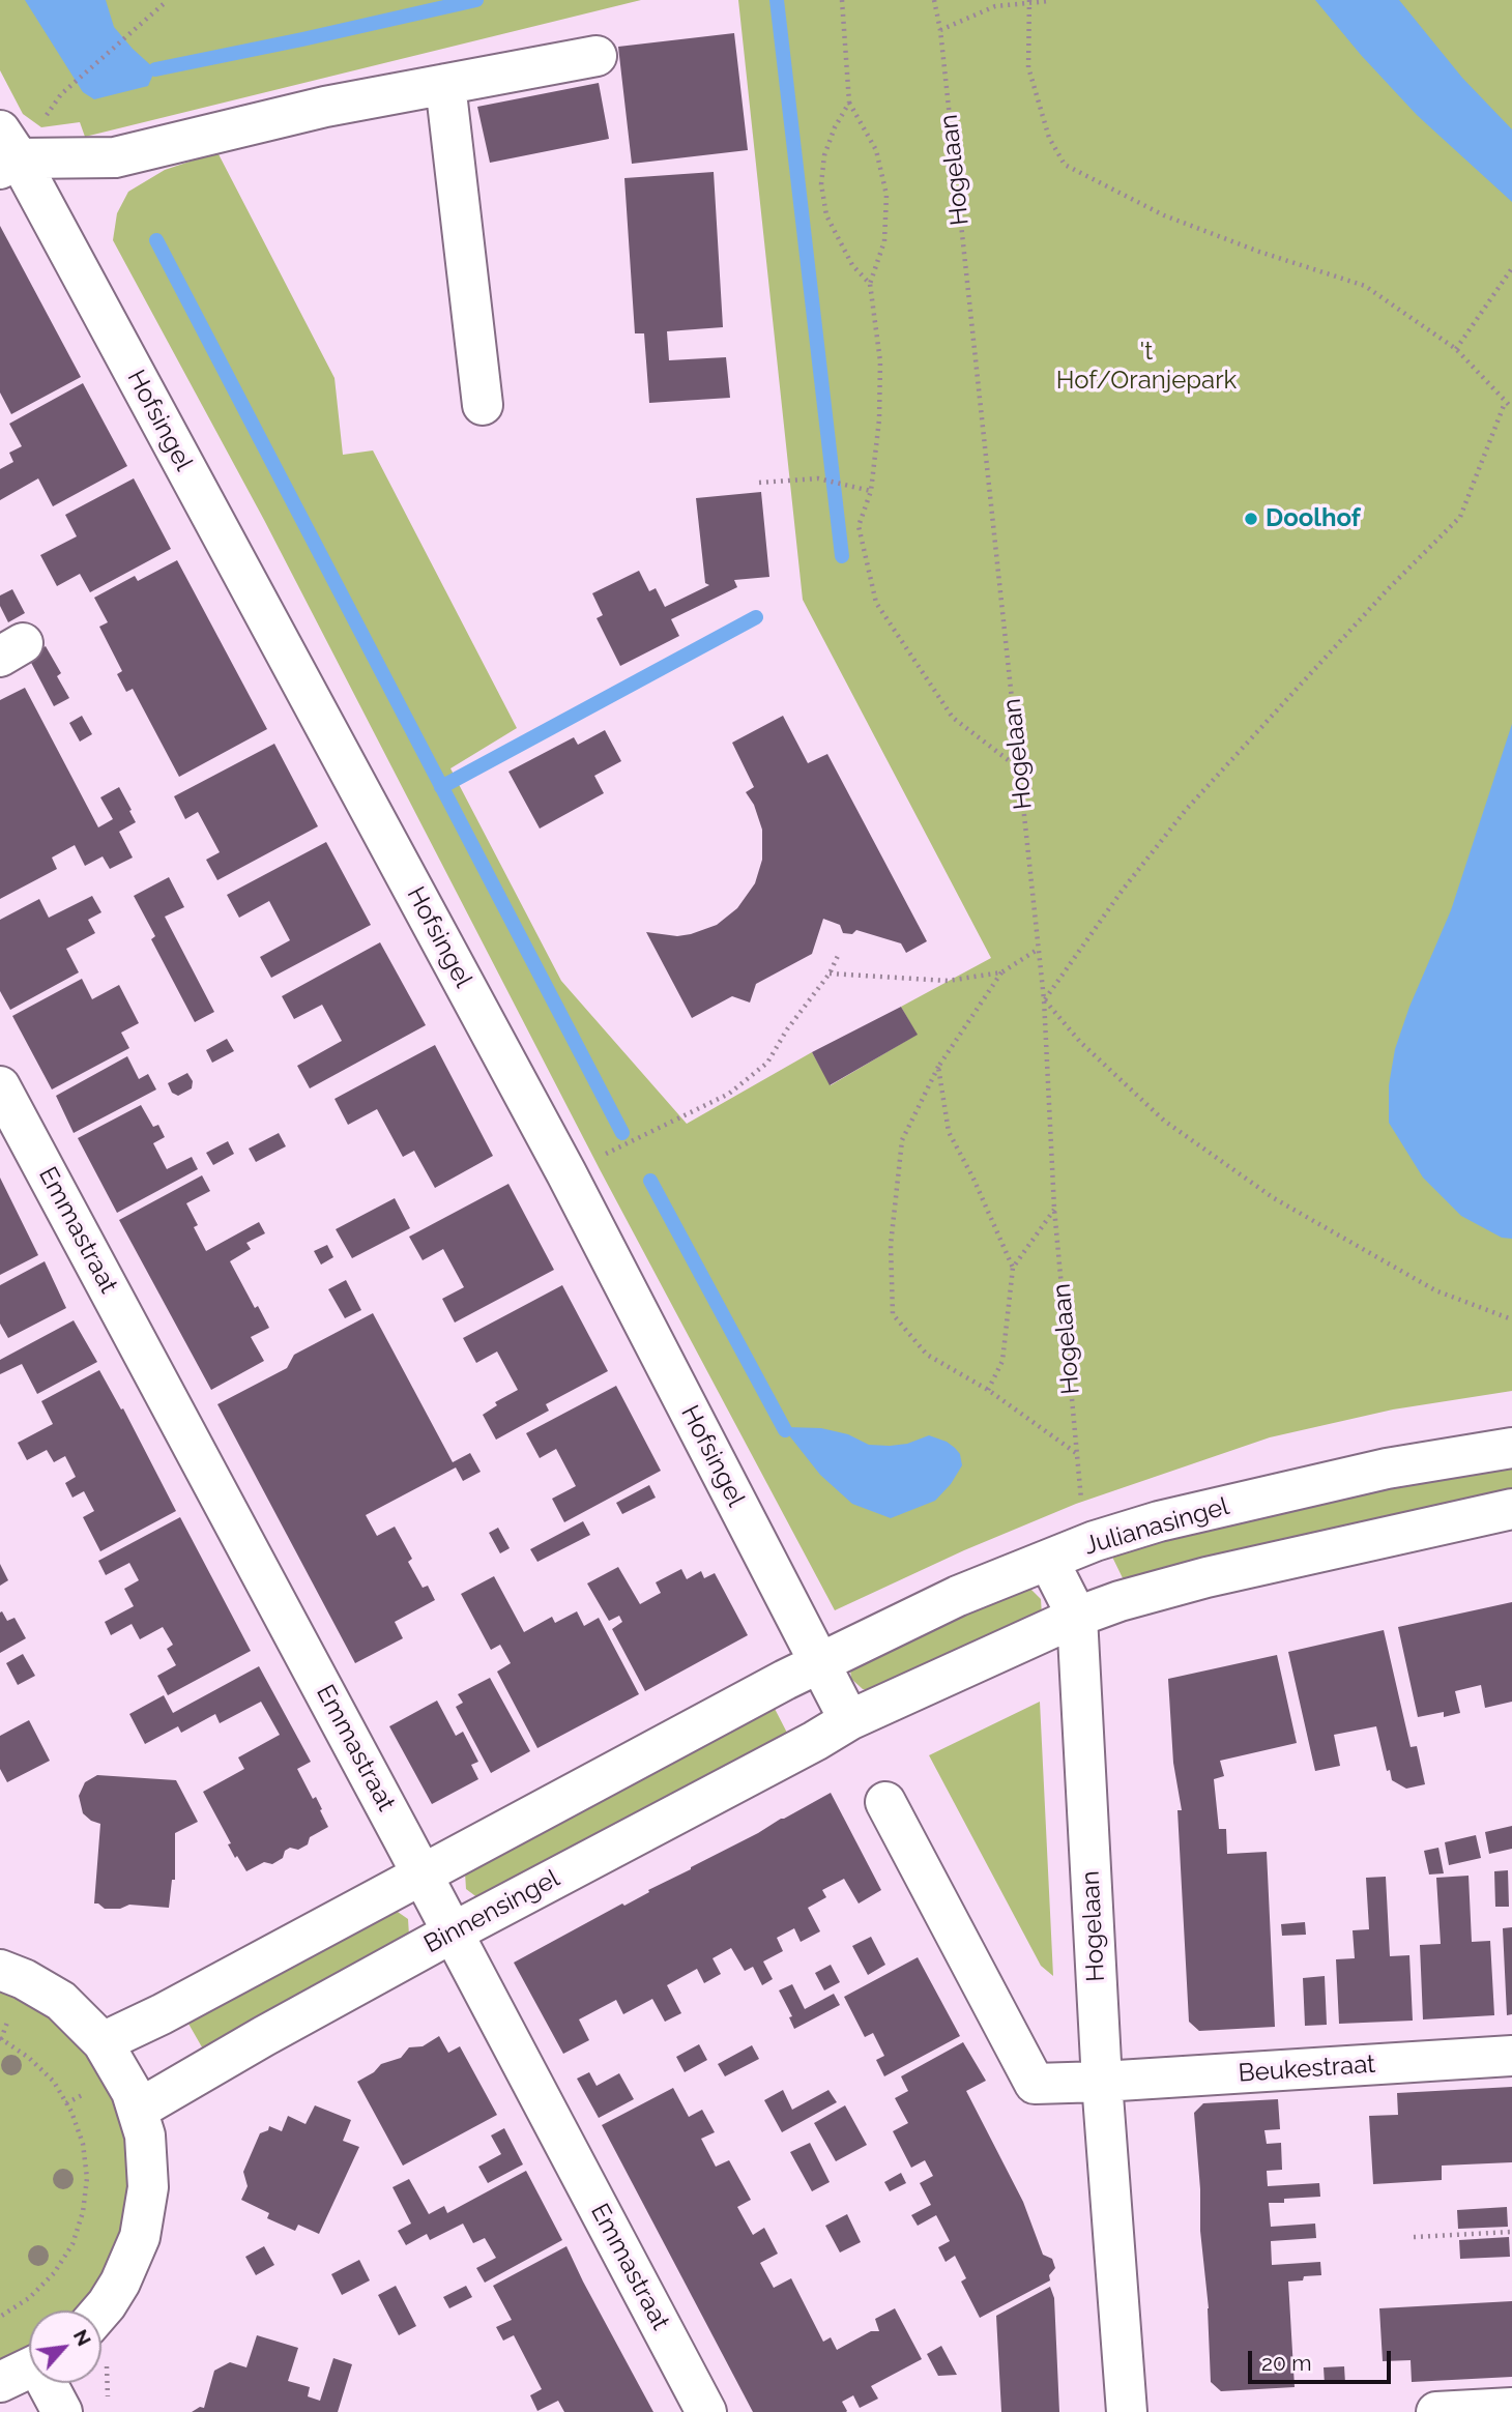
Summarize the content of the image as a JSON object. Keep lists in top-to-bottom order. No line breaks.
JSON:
{"streets":{"street":["Hogelaan","Hofsingel","Emmastraat","Julianasingel","Binnensingel","Beukestraat"]},"crossings":[["Hogelaan","Julianasingel"],["Hogelaan","Beukestraat"],["Hofsingel","Julianasingel"],["Hofsingel","Binnensingel"],["Emmastraat","Binnensingel"]],"parks":["'t Hof/Oranjepark"],"places":["Doolhof"],"scale_bar":"20 m","north":"top right"}
